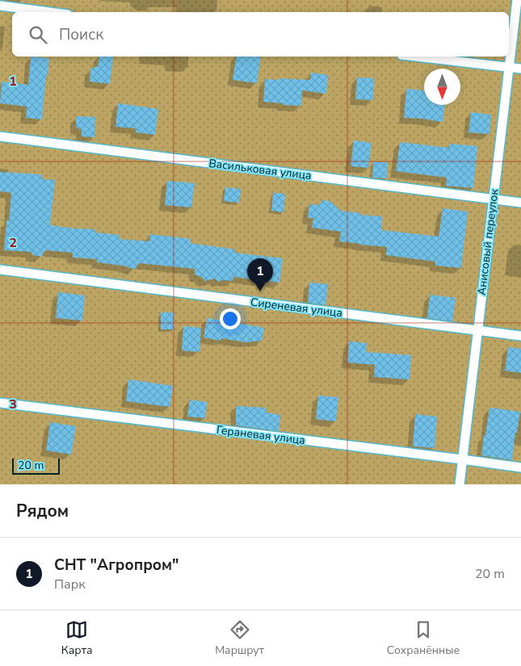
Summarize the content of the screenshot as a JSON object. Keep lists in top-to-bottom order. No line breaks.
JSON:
{"streets":{"lane":["Васильковая улица","Анисовый переулок","Сиреневая улица","Гераневая улица"]},"crossings":[["Васильковая улица","Анисовый переулок"],["Анисовый переулок","Сиреневая улица"],["Анисовый переулок","Гераневая улица"]],"scale_bar":"20 m","north":"bottom","page":{"search":"Поиск","pins":"1","scale":"20 m","heading":"Рядом","list":[{"mark":"1","name":"СНТ \"Агропром\"","note":"Парк","value":"20 m"}],"nav":["Карта","Маршрут","Сохранённые"]},"grid":{"rows":["1","2","3"]}}
